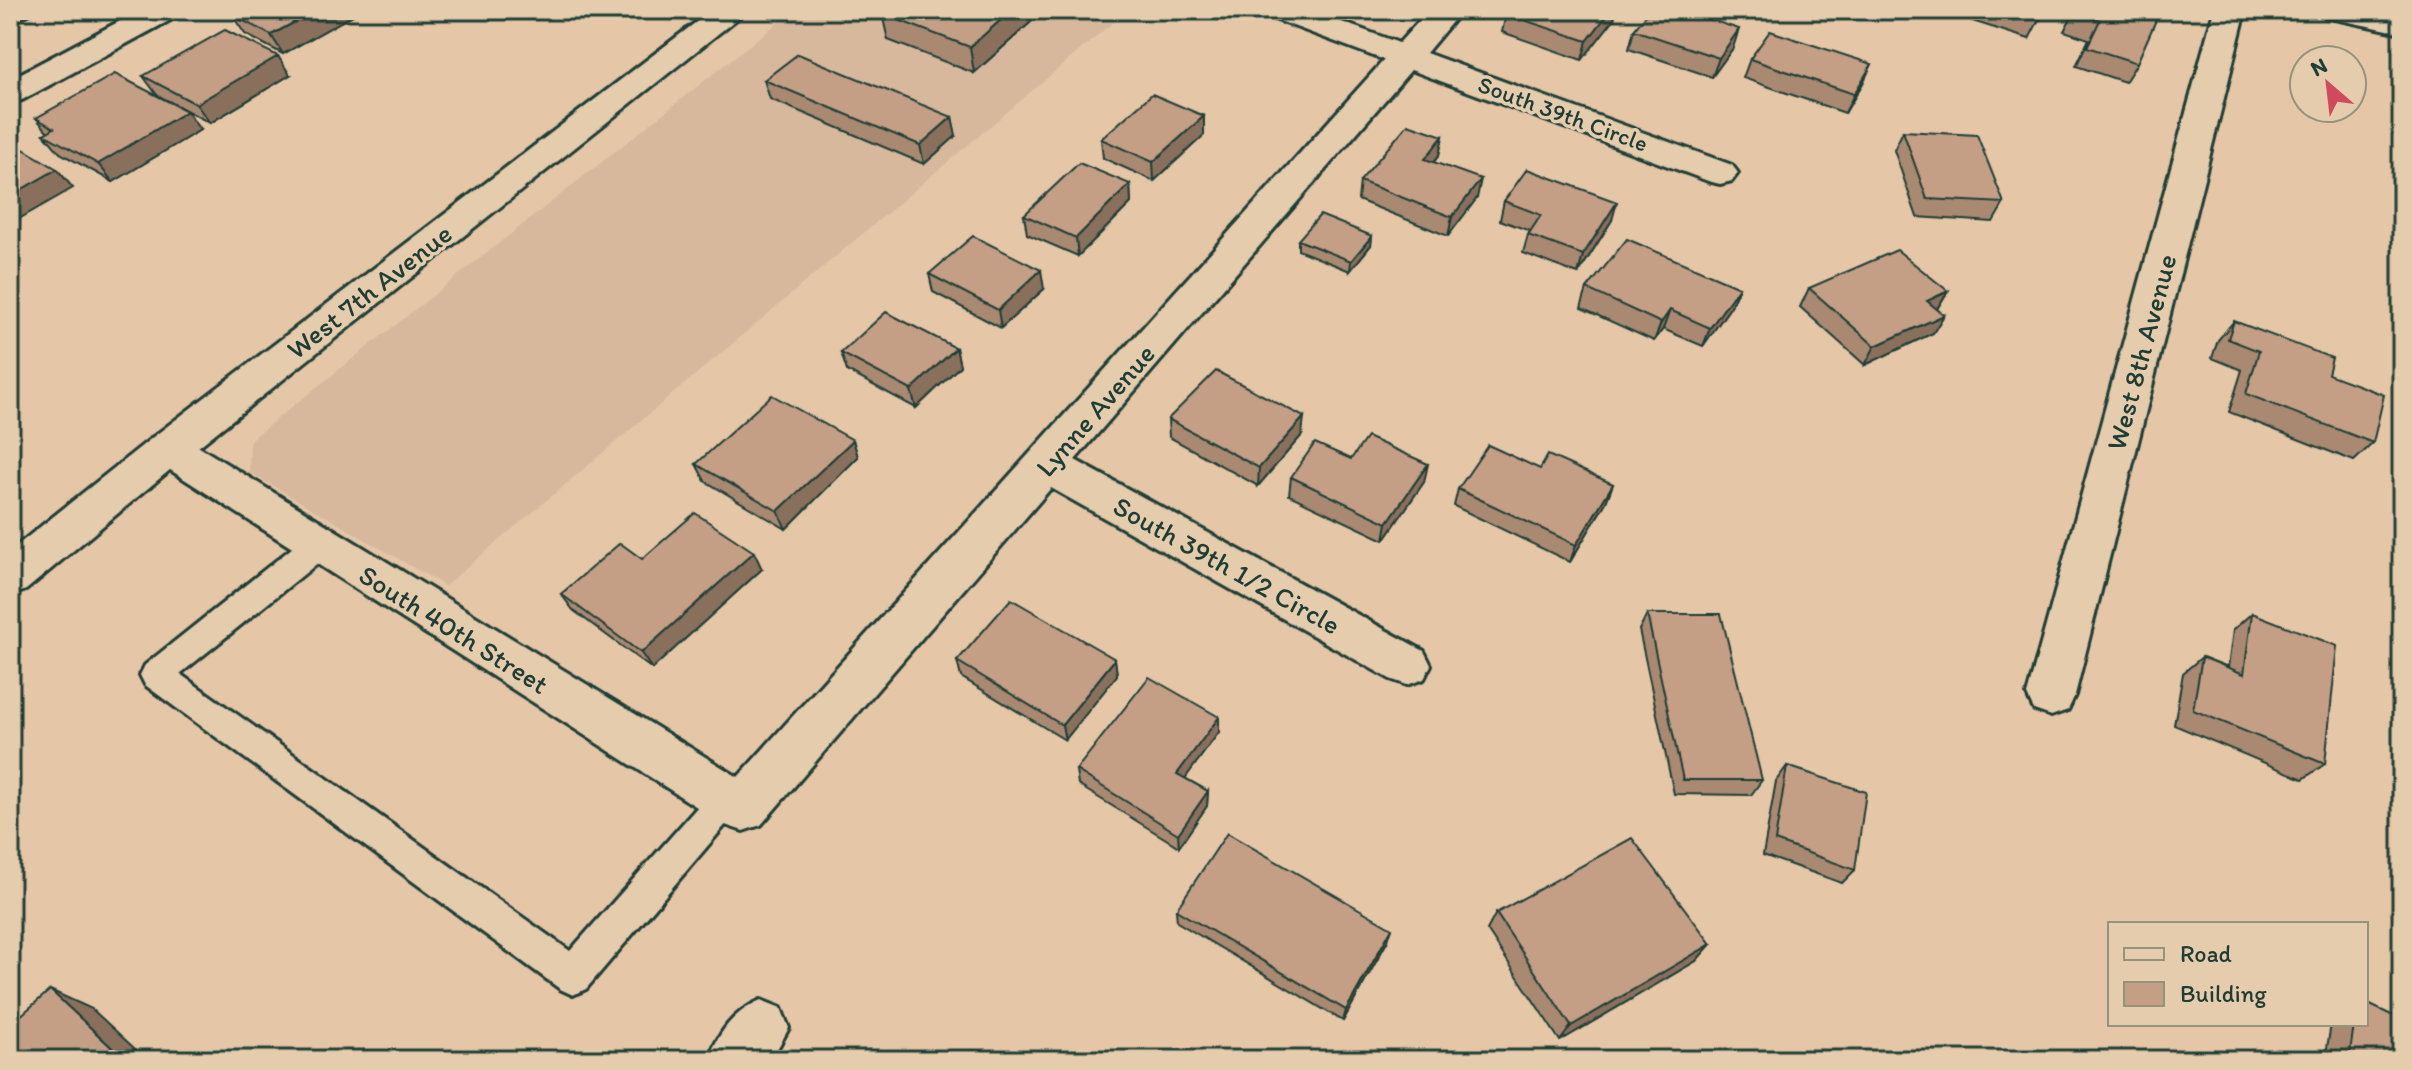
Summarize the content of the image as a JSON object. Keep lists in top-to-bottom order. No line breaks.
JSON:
{"streets":{"street":["South 39th Circle","West 7th Avenue","West 8th Avenue","Lynne Avenue","South 39th 1/2 Circle","South 40th Street"]},"crossings":[["South 39th Circle","Lynne Avenue"],["West 7th Avenue","South 40th Street"],["Lynne Avenue","South 39th 1/2 Circle"],["Lynne Avenue","South 40th Street"]],"legend":["Road","Building"],"north":"top left"}
